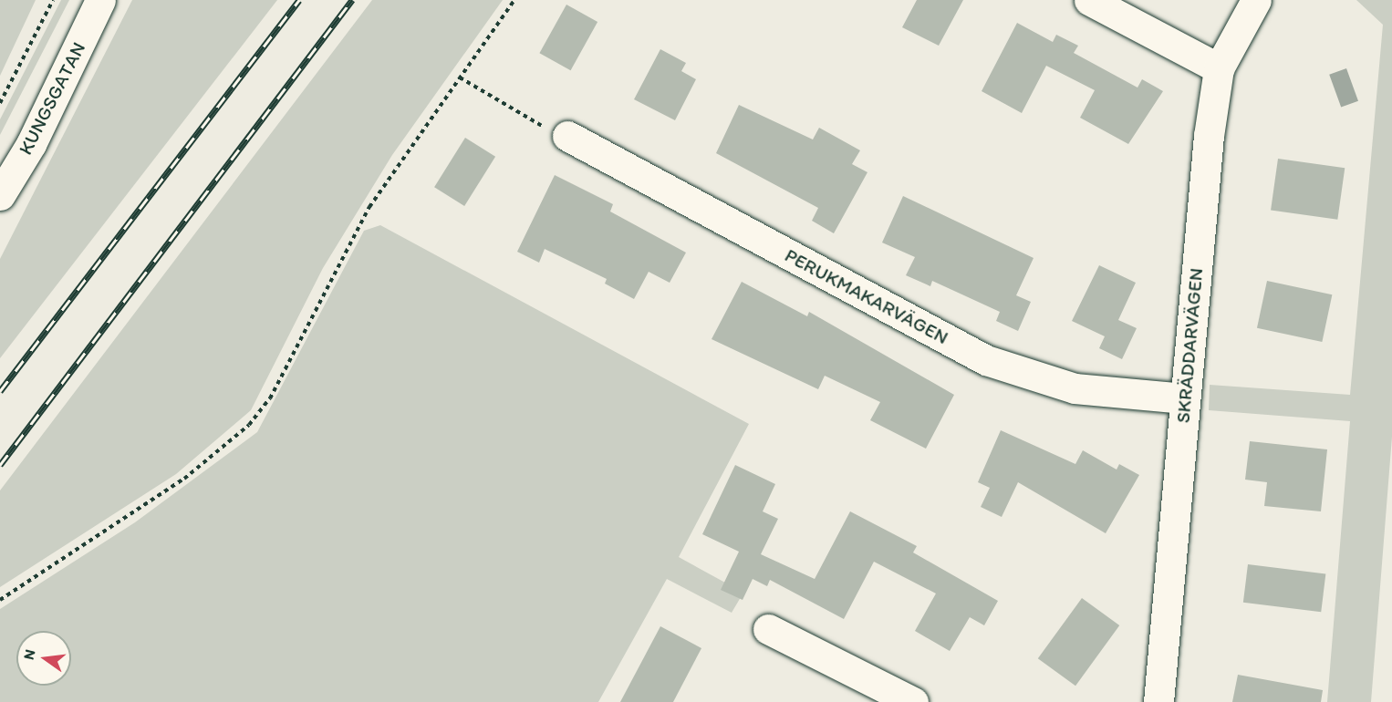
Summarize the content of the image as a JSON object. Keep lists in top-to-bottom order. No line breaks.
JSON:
{"streets":{"street":["KUNGSGATAN","PERUKMAKARVÄGEN","SKRÄDDARVÄGEN"]},"crossings":[["PERUKMAKARVÄGEN","SKRÄDDARVÄGEN"]],"north":"left"}
